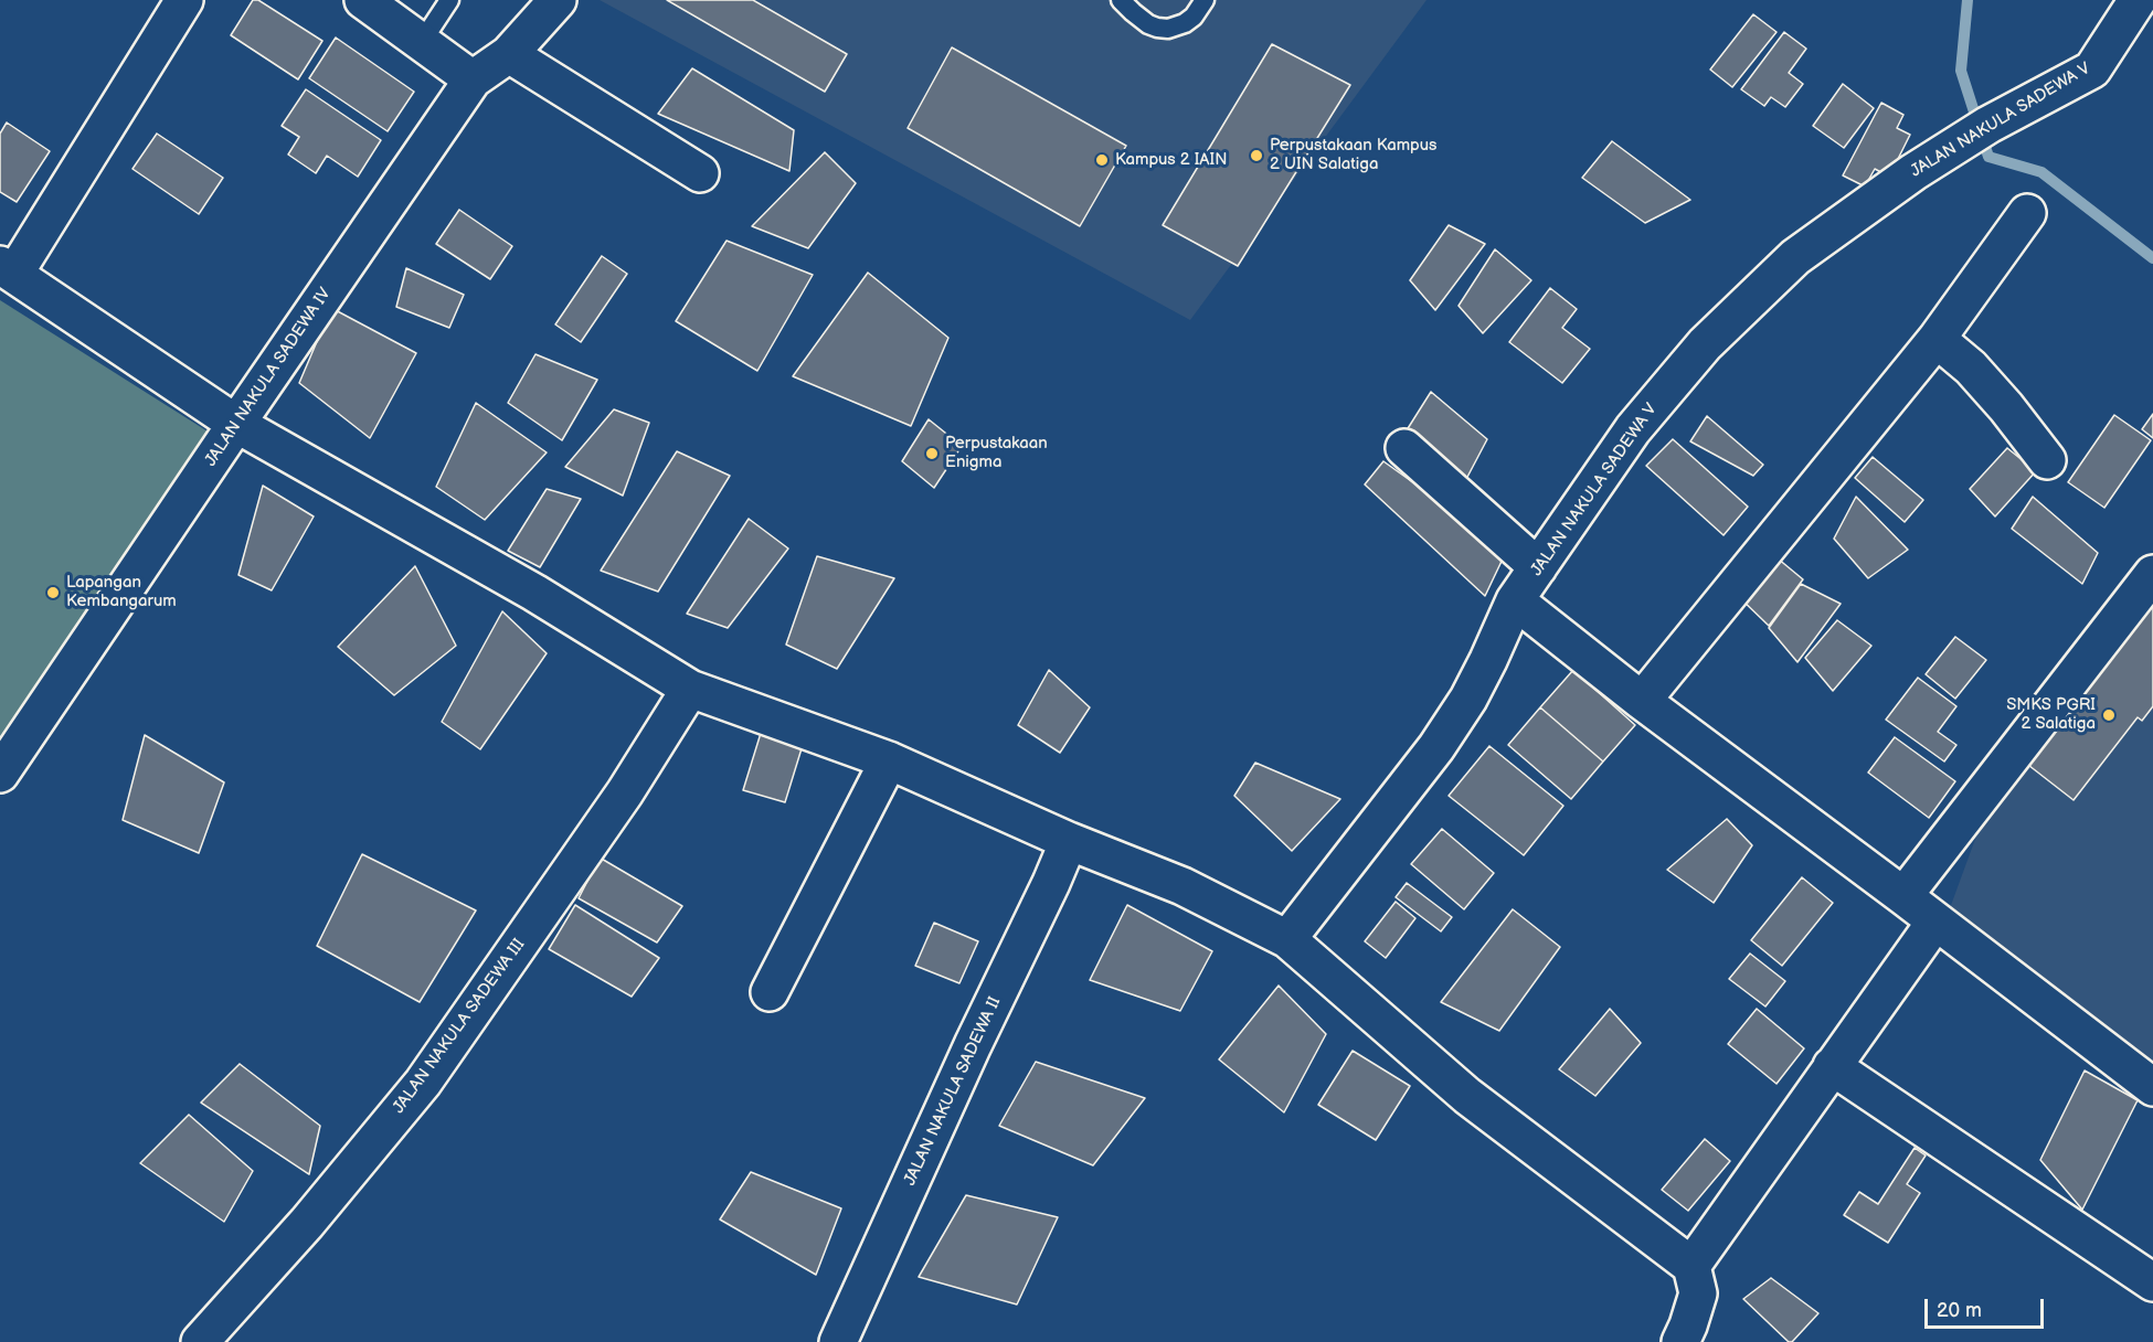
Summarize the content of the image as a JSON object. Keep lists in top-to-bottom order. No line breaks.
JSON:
{"streets":{"street":["JALAN NAKULA SADEWA V","JALAN NAKULA SADEWA IV","JALAN NAKULA SADEWA III","JALAN NAKULA SADEWA II"]},"places":["Perpustakaan Kampus 2 UIN Salatiga","Kampus 2 IAIN","Perpustakaan Enigma","Lapangan Kembangarum","SMKS PGRI 2 Salatiga"],"scale_bar":"20 m"}
